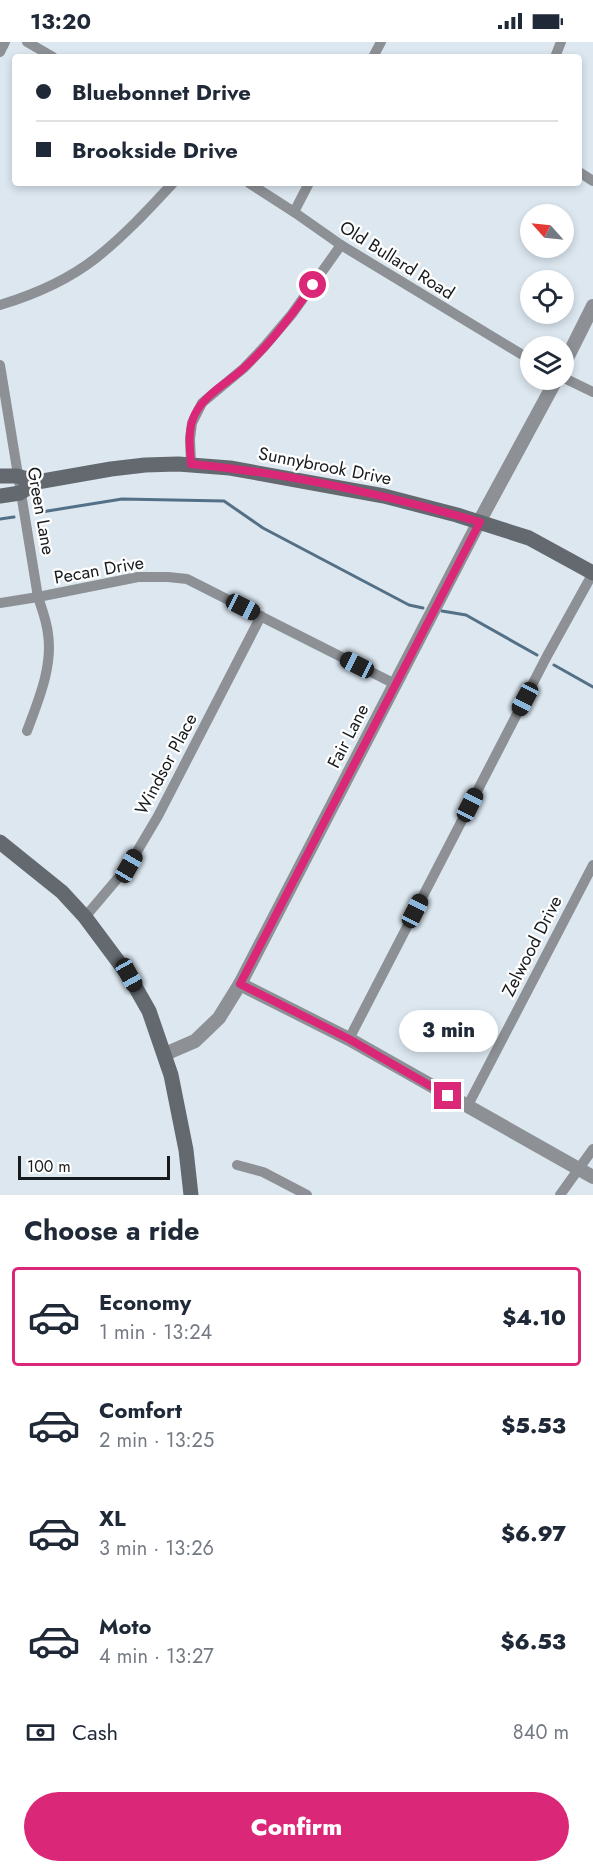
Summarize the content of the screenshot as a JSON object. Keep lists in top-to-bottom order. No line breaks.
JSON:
{"streets":{"main road":["Sunnybrook Drive"],"street":["Old Bullard Road","Green Lane","Pecan Drive","Fair Lane","Windsor Place","Zelwood Drive"]},"crossings":[["Sunnybrook Drive","Green Lane"],["Sunnybrook Drive","Fair Lane"],["Green Lane","Pecan Drive"],["Pecan Drive","Fair Lane"],["Pecan Drive","Windsor Place"]],"scale_bar":"100 m","north":"top left","page":{"status":"13:20","banner":["Bluebonnet Drive","Brookside Drive"],"bubble":"3 min","scale":"100 m","heading":"Choose a ride","list":[{"name":"Economy","note":"1 min · 13:24","value":"$4.10"},{"name":"Comfort","note":"2 min · 13:25","value":"$5.53"},{"name":"XL","note":"3 min · 13:26","value":"$6.97"},{"name":"Moto","note":"4 min · 13:27","value":"$6.53"}],"pay":["Cash","840 m"],"buttons":"Confirm"}}
